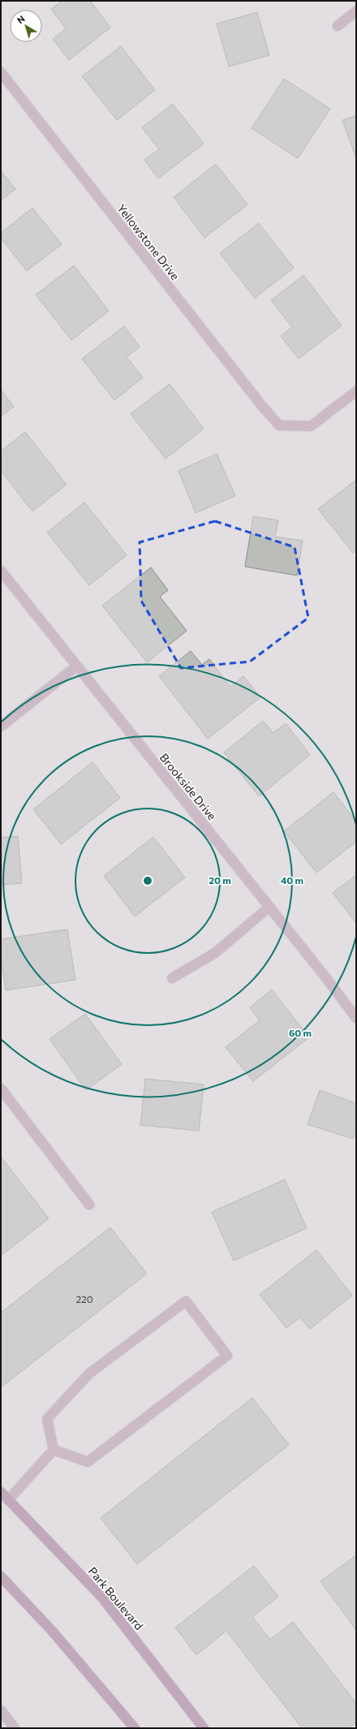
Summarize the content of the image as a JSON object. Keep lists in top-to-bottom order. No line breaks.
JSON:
{"streets":{"main road":["Park Boulevard"],"street":["Yellowstone Drive","Brookside Drive"]},"house_numbers":["220"],"north":"top left","rings":["20 m","40 m","60 m"]}
